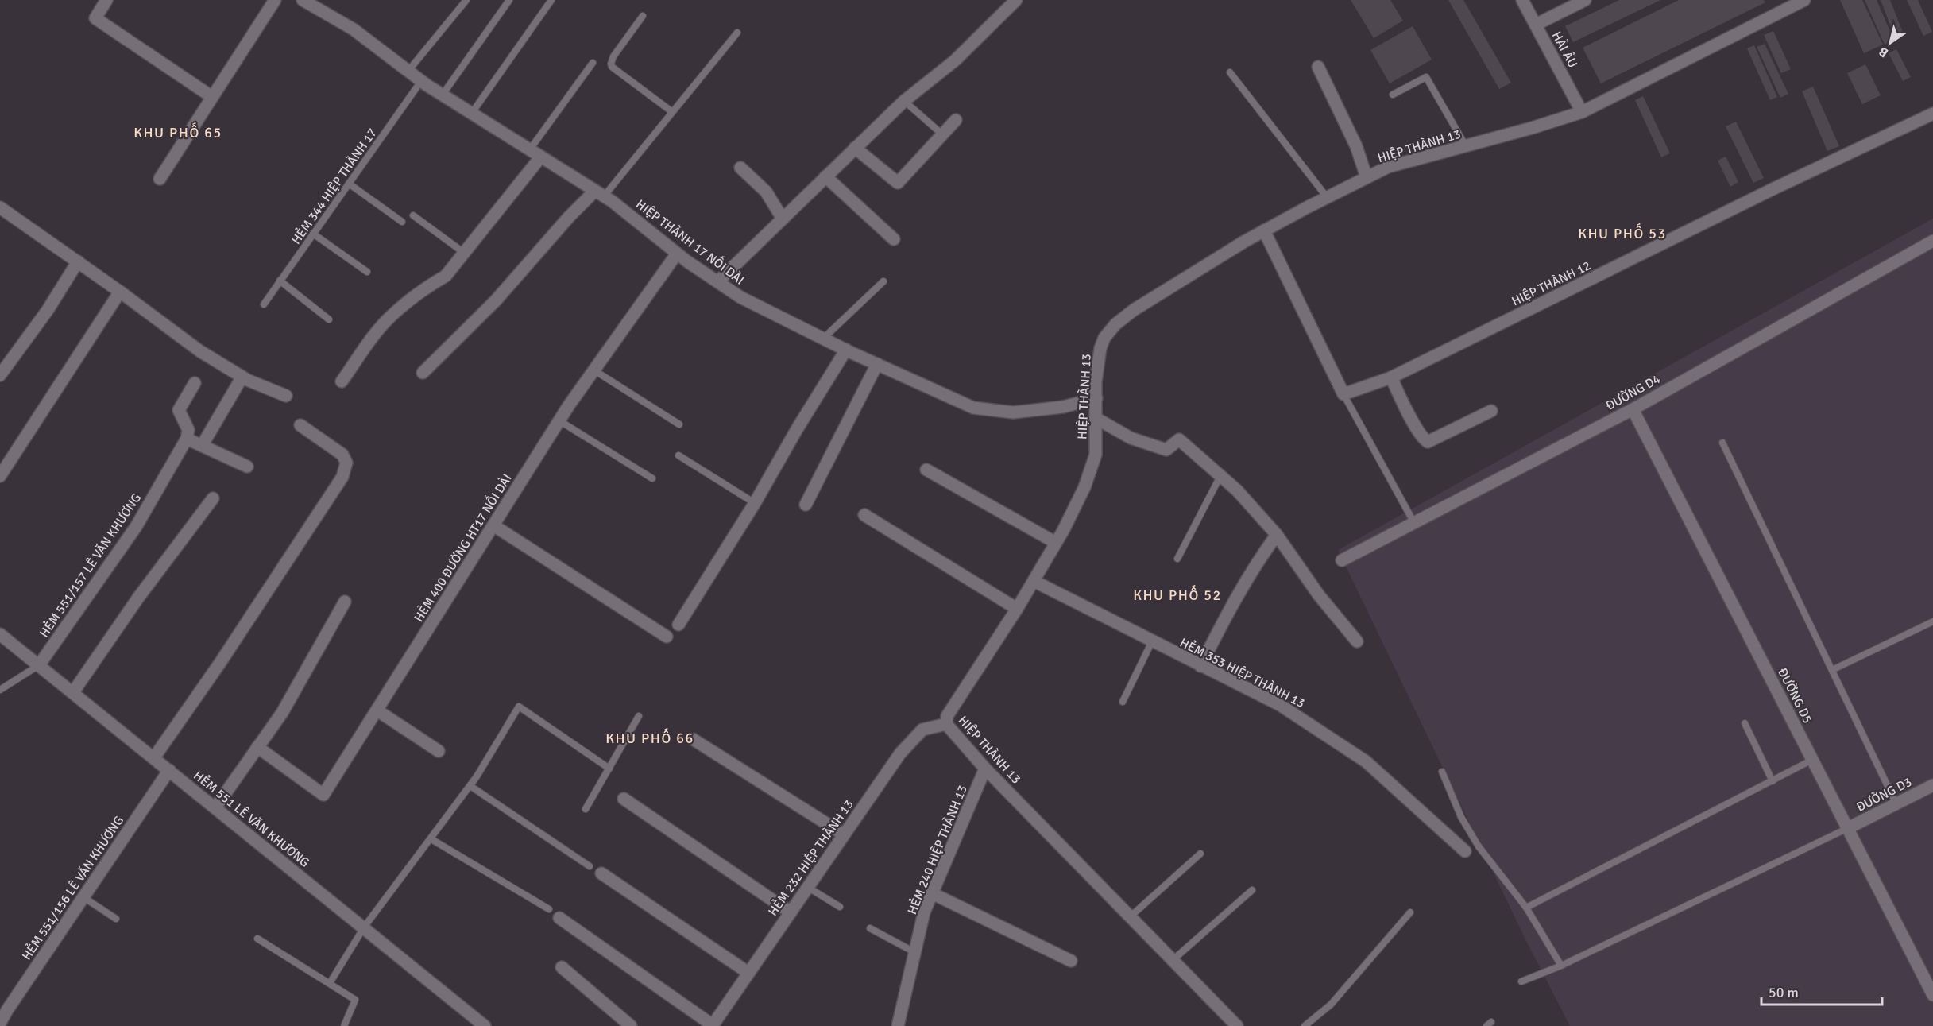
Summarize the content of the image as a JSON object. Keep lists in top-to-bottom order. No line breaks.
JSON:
{"streets":{"street":["HẢI ÂU","HIỆP THÀNH 13","HIỆP THÀNH 17 NỐI DÀI","HIỆP THÀNH 12","ĐƯỜNG D4","HẺM 400 ĐƯỜNG HT17 NỐI DÀI","HẺM 551/157 LÊ VĂN KHƯƠNG","HẺM 353 HIỆP THÀNH 13","ĐƯỜNG D5","ĐƯỜNG D3","HẺM 551 LÊ VĂN KHƯƠNG","HẺM 240 HIỆP THÀNH 13","HẺM 232 HIỆP THÀNH 13","HẺM 551/156 LÊ VĂN KHƯƠNG"],"lane":["HẺM 344 HIỆP THÀNH 17"]},"crossings":[["HẢI ÂU","HIỆP THÀNH 13"],["HIỆP THÀNH 13","HIỆP THÀNH 17 NỐI DÀI"],["HIỆP THÀNH 13","HẺM 353 HIỆP THÀNH 13"],["HIỆP THÀNH 13","HẺM 240 HIỆP THÀNH 13"],["HIỆP THÀNH 13","HẺM 232 HIỆP THÀNH 13"],["HẺM 344 HIỆP THÀNH 17","HIỆP THÀNH 17 NỐI DÀI"],["HIỆP THÀNH 17 NỐI DÀI","HẺM 400 ĐƯỜNG HT17 NỐI DÀI"],["ĐƯỜNG D4","ĐƯỜNG D5"],["HẺM 551/157 LÊ VĂN KHƯƠNG","HẺM 551 LÊ VĂN KHƯƠNG"],["ĐƯỜNG D5","ĐƯỜNG D3"],["HẺM 551 LÊ VĂN KHƯƠNG","HẺM 551/156 LÊ VĂN KHƯƠNG"]],"districts":["KHU PHỐ 65","KHU PHỐ 53","KHU PHỐ 52","KHU PHỐ 66"],"scale_bar":"50 m","north":"bottom left"}
